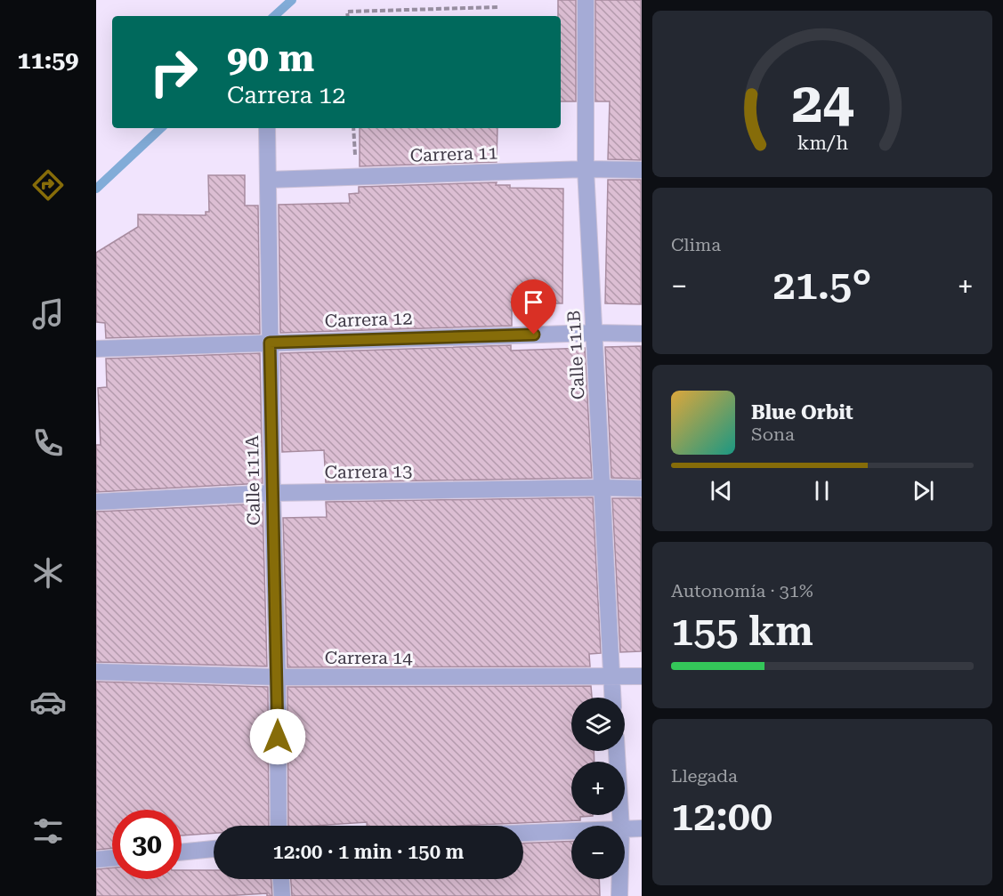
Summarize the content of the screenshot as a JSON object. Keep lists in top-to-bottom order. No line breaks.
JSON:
{"streets":{"street":["Carrera 11","Carrera 12","Calle 111B","Carrera 13","Calle 111A","Carrera 14"]},"crossings":[["Carrera 11","Calle 111B"],["Carrera 11","Calle 111A"],["Carrera 12","Calle 111B"],["Carrera 12","Calle 111A"],["Calle 111B","Carrera 13"],["Calle 111B","Carrera 14"],["Carrera 13","Calle 111A"],["Calle 111A","Carrera 14"]],"page":{"tabs":"11:59","turn":["90 m","Carrera 12"],"tile":["Clima",["Autonomía · 31%","155 km"],["Llegada","12:00"]],"heat":["−","21.5°","+"],"song":["Blue Orbit","Sona"],"map_buttons":["+","−"],"limit":"30","trip":"12:00 · 1 min · 150 m","gauge":["24","km/h"]}}
